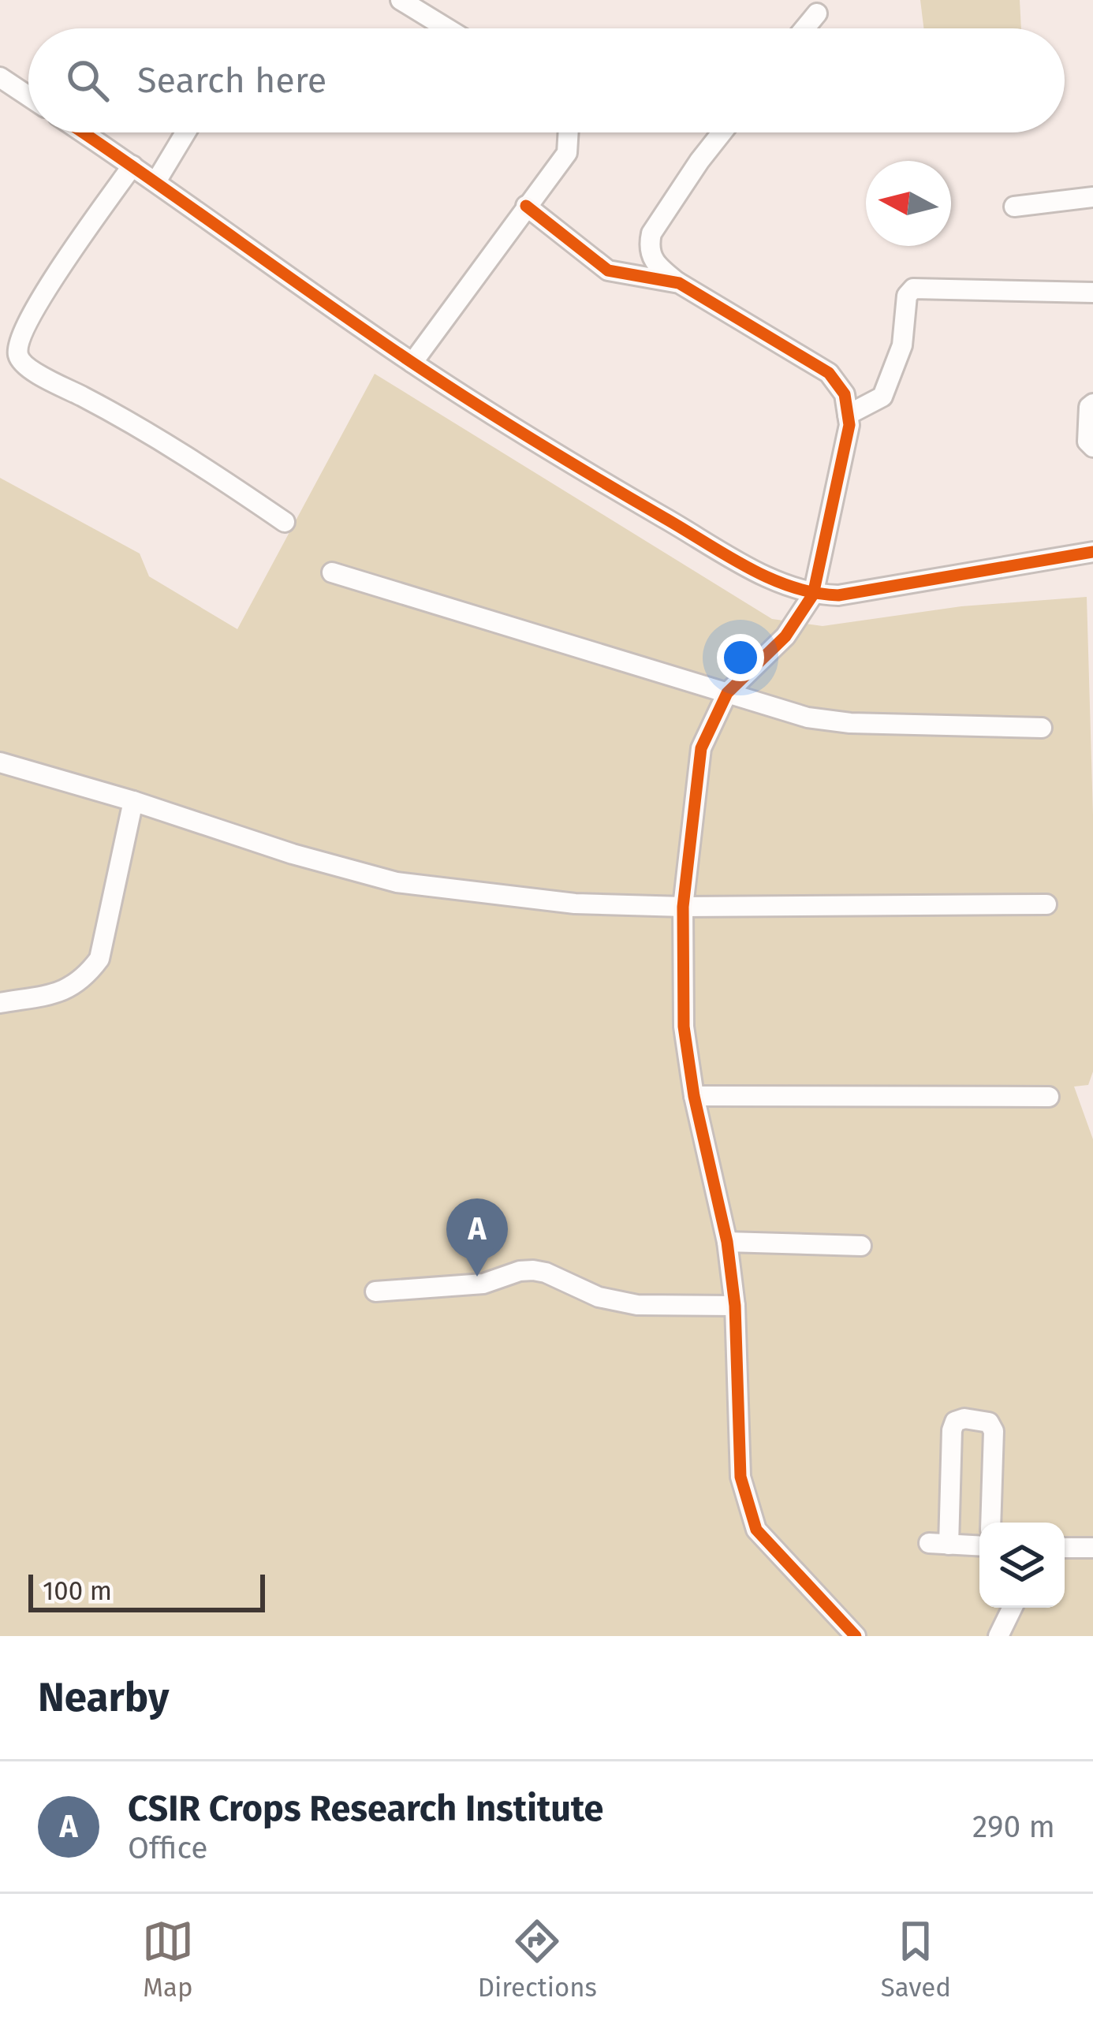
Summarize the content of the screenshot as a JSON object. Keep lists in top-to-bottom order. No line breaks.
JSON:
{"scale_bar":"100 m","north":"left","page":{"search":"Search here","pins":"A","scale":"100 m","heading":"Nearby","list":[{"mark":"A","name":"CSIR Crops Research Institute","note":"Office","value":"290 m"}],"nav":["Map","Directions","Saved"]}}
